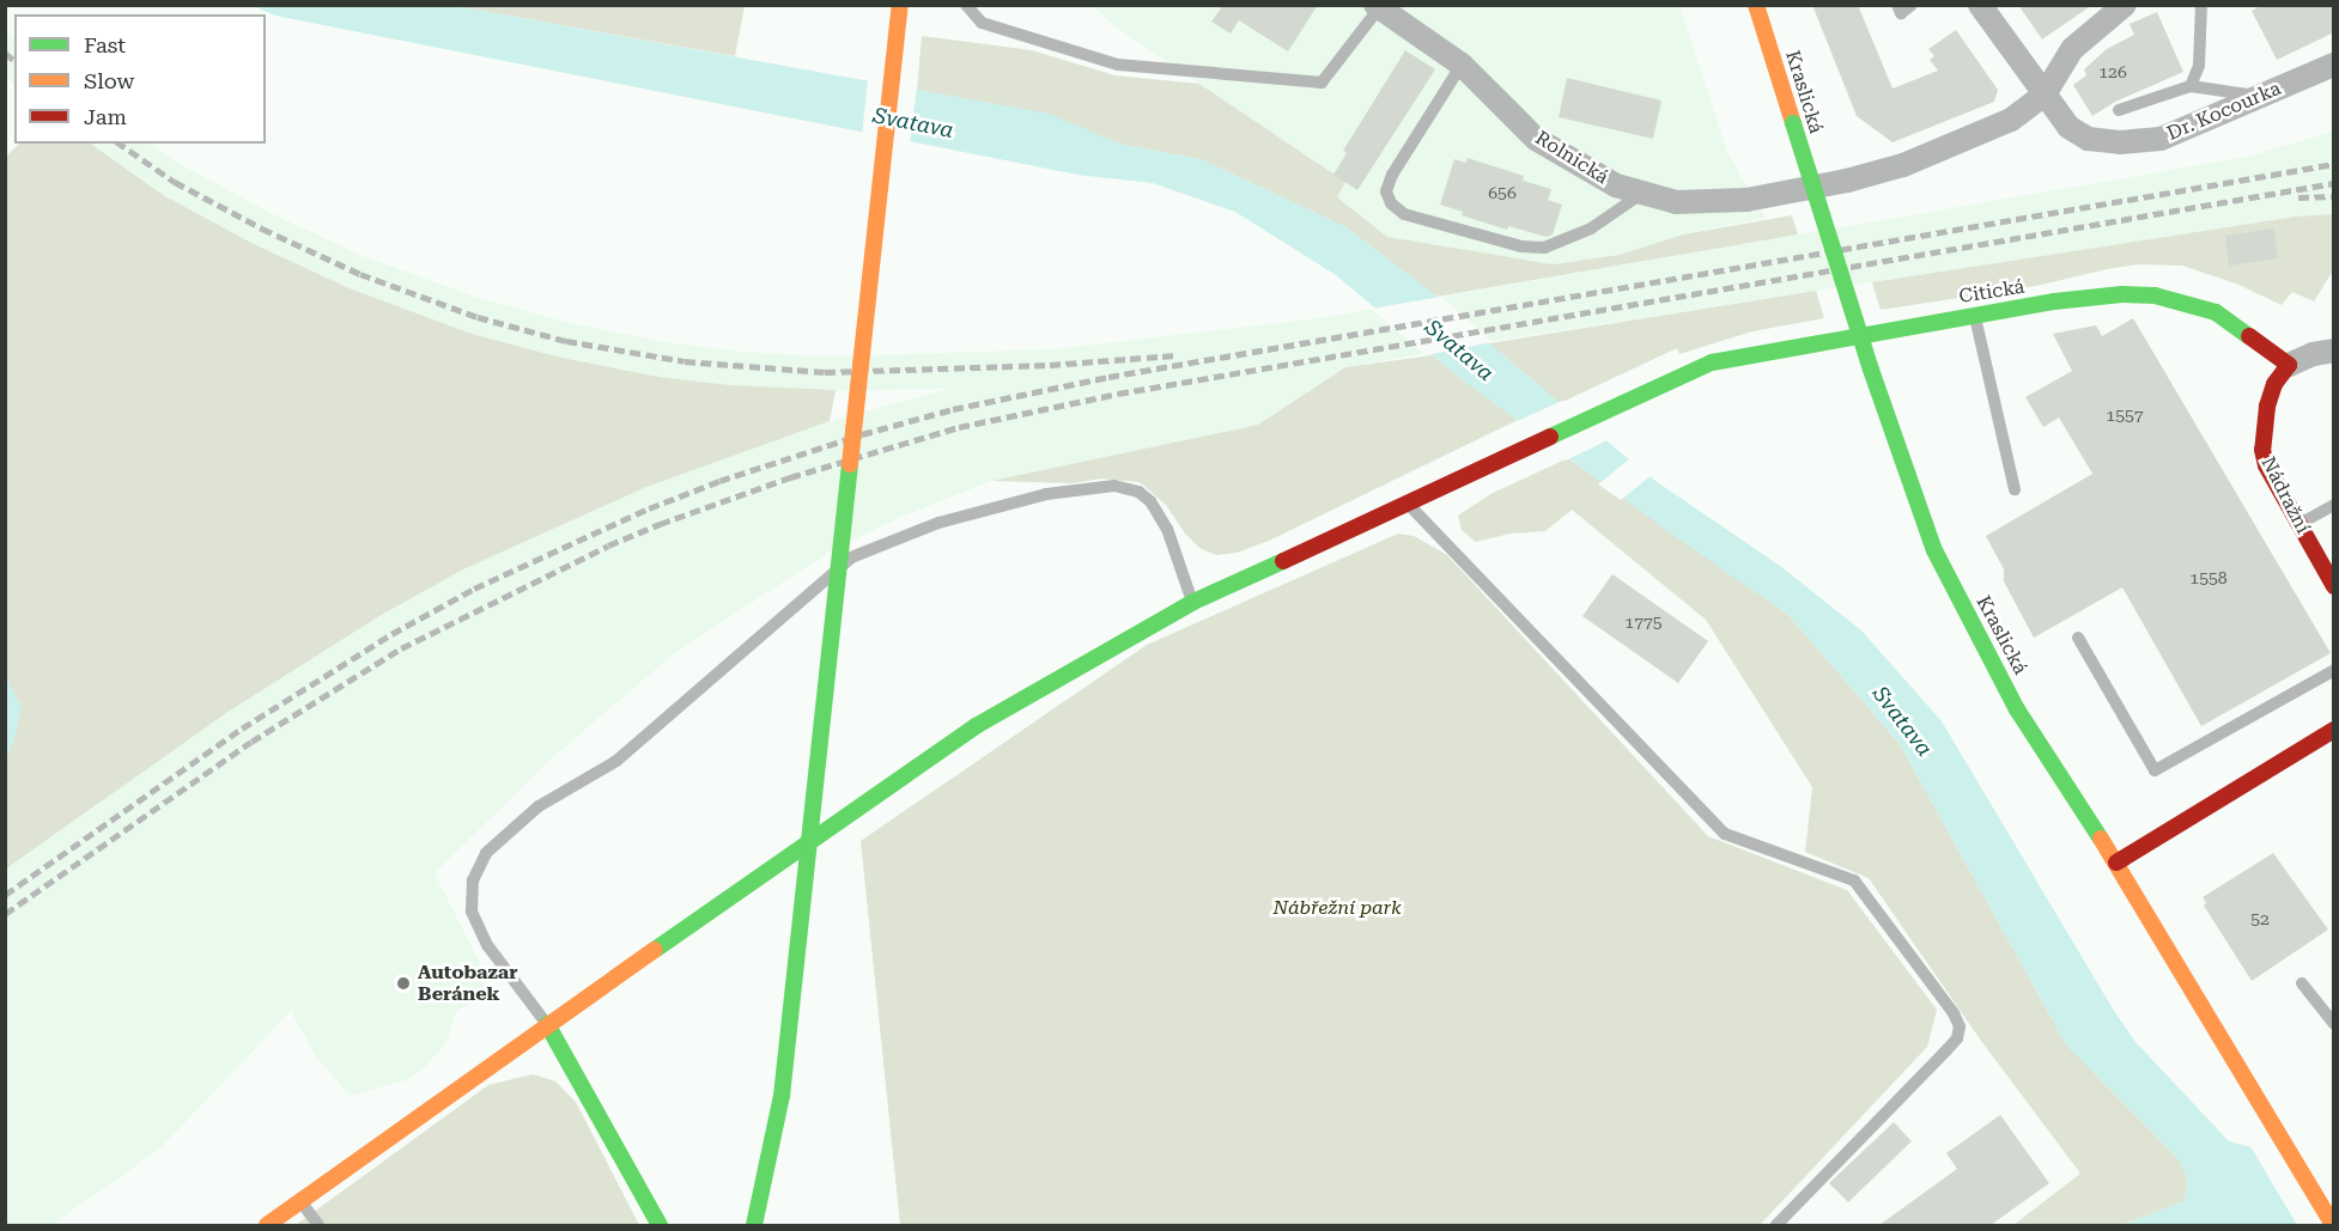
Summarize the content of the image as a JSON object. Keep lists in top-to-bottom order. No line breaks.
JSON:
{"streets":{"street":["Kraslická","Dr. Kocourka","Rolnická","Citická","Nádražní"]},"crossings":[["Dr. Kocourka","Rolnická"],["Citická","Nádražní"]],"water":["Svatava"],"parks":["Nábřežní park"],"places":["Autobazar Beránek"],"house_numbers":["126","656","1557","1558","1775","52"],"legend":["Fast","Slow","Jam"]}
